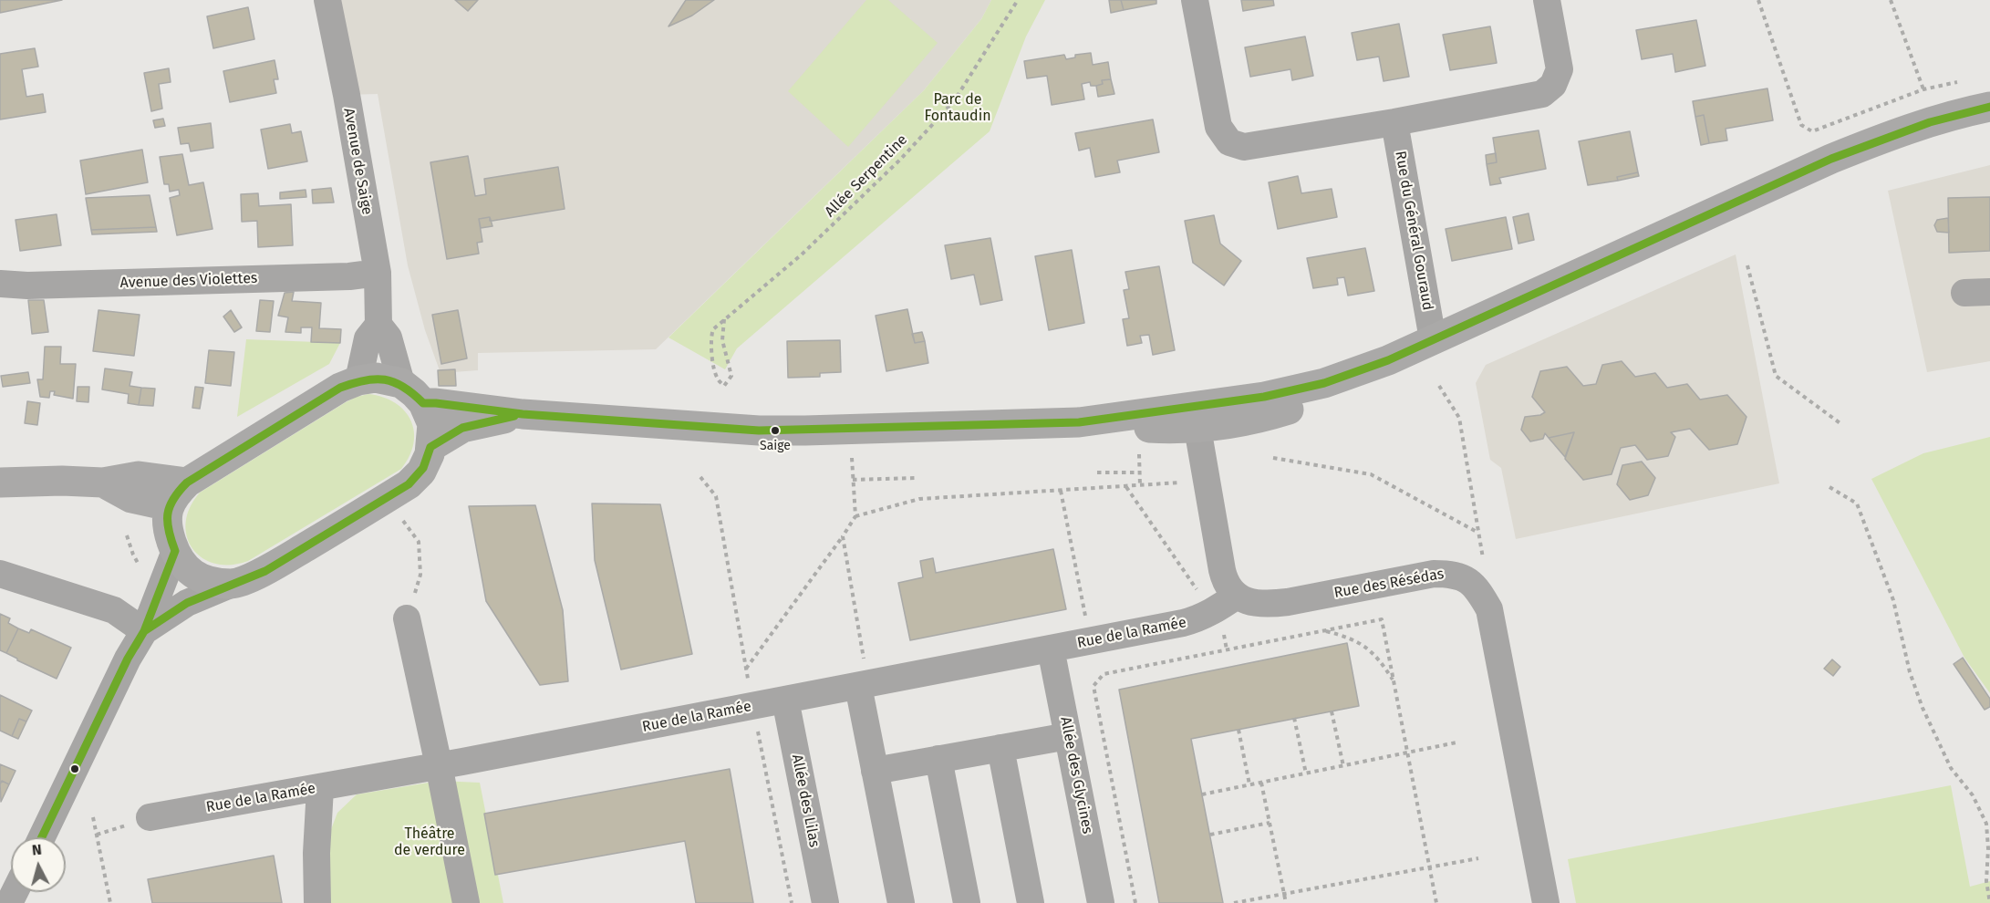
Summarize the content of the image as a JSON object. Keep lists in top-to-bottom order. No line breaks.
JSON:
{"streets":{"street":["Avenue de Saige","Rue du Général Gouraud","Avenue des Violettes","Rue des Résédas","Rue de la Ramée","Allée des Glycines","Allée des Lilas"],"path":["Allée Serpentine"]},"crossings":[["Avenue de Saige","Avenue des Violettes"],["Rue des Résédas","Rue de la Ramée"],["Rue de la Ramée","Allée des Glycines"],["Rue de la Ramée","Allée des Lilas"]],"parks":["Parc de Fontaudin","Théâtre de verdure"],"places":["Saige"],"north":"top"}
